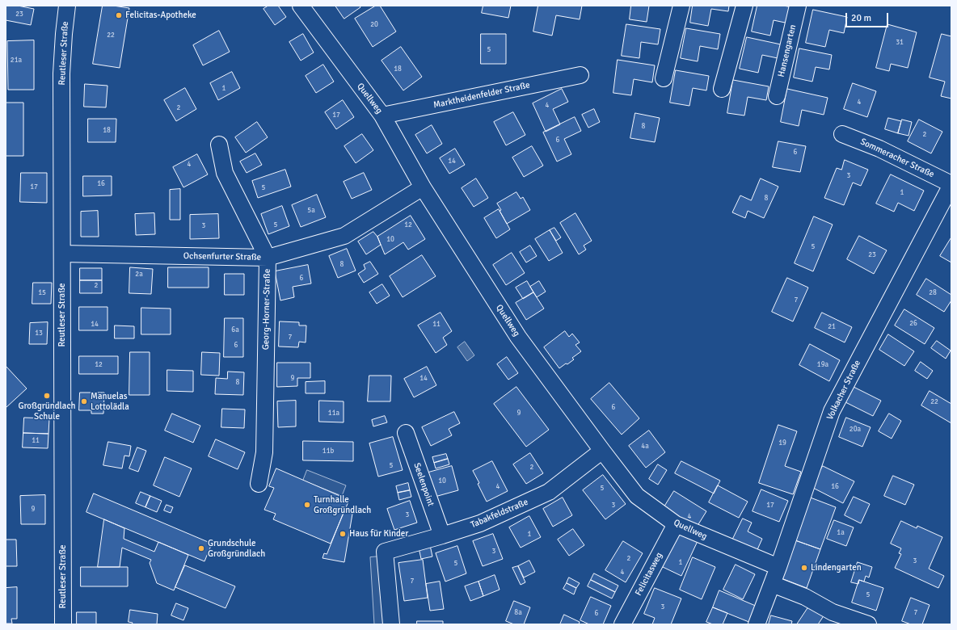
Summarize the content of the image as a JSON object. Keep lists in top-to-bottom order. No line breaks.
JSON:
{"streets":{"street":["Hansengarten","Reutleser Straße","Marktheidenfelder Straße","Quellweg","Sommeracher Straße","Ochsenfurter Straße","Georg-Horner-Straße","Volkacher Straße","Seelenpoint","Tabakfeldstraße","Felicitasweg"]},"crossings":[["Reutleser Straße","Ochsenfurter Straße"],["Marktheidenfelder Straße","Quellweg"],["Quellweg","Ochsenfurter Straße"],["Quellweg","Volkacher Straße"],["Quellweg","Tabakfeldstraße"],["Quellweg","Felicitasweg"],["Sommeracher Straße","Volkacher Straße"],["Ochsenfurter Straße","Georg-Horner-Straße"],["Seelenpoint","Tabakfeldstraße"]],"places":["Felicitas-Apotheke","Großgründlach Schule","Manuelas Lottolädla","Turnhalle Großgründlach","Haus für Kinder","Grundschule Großgründlach","Lindengarten"],"house_numbers":["23","20","22","31","5","21a","18","1","4","4","2","17","8","18","2","6","6","14","4","3","16","17","5","1","8","5a","5","12","3","10","5","23","8","2a","6","2","15","28","7","26","14","11","21","6a","13","7","6","12","19a","9","14","8","22","6","11a","9","20a","11","19","4a","11b","5","2","10","4","16","5","3","17","9","3","4","1a","1","3","2","3","1","5","4","7","5","3","8a","7","6"],"scale_bar":"20 m"}
